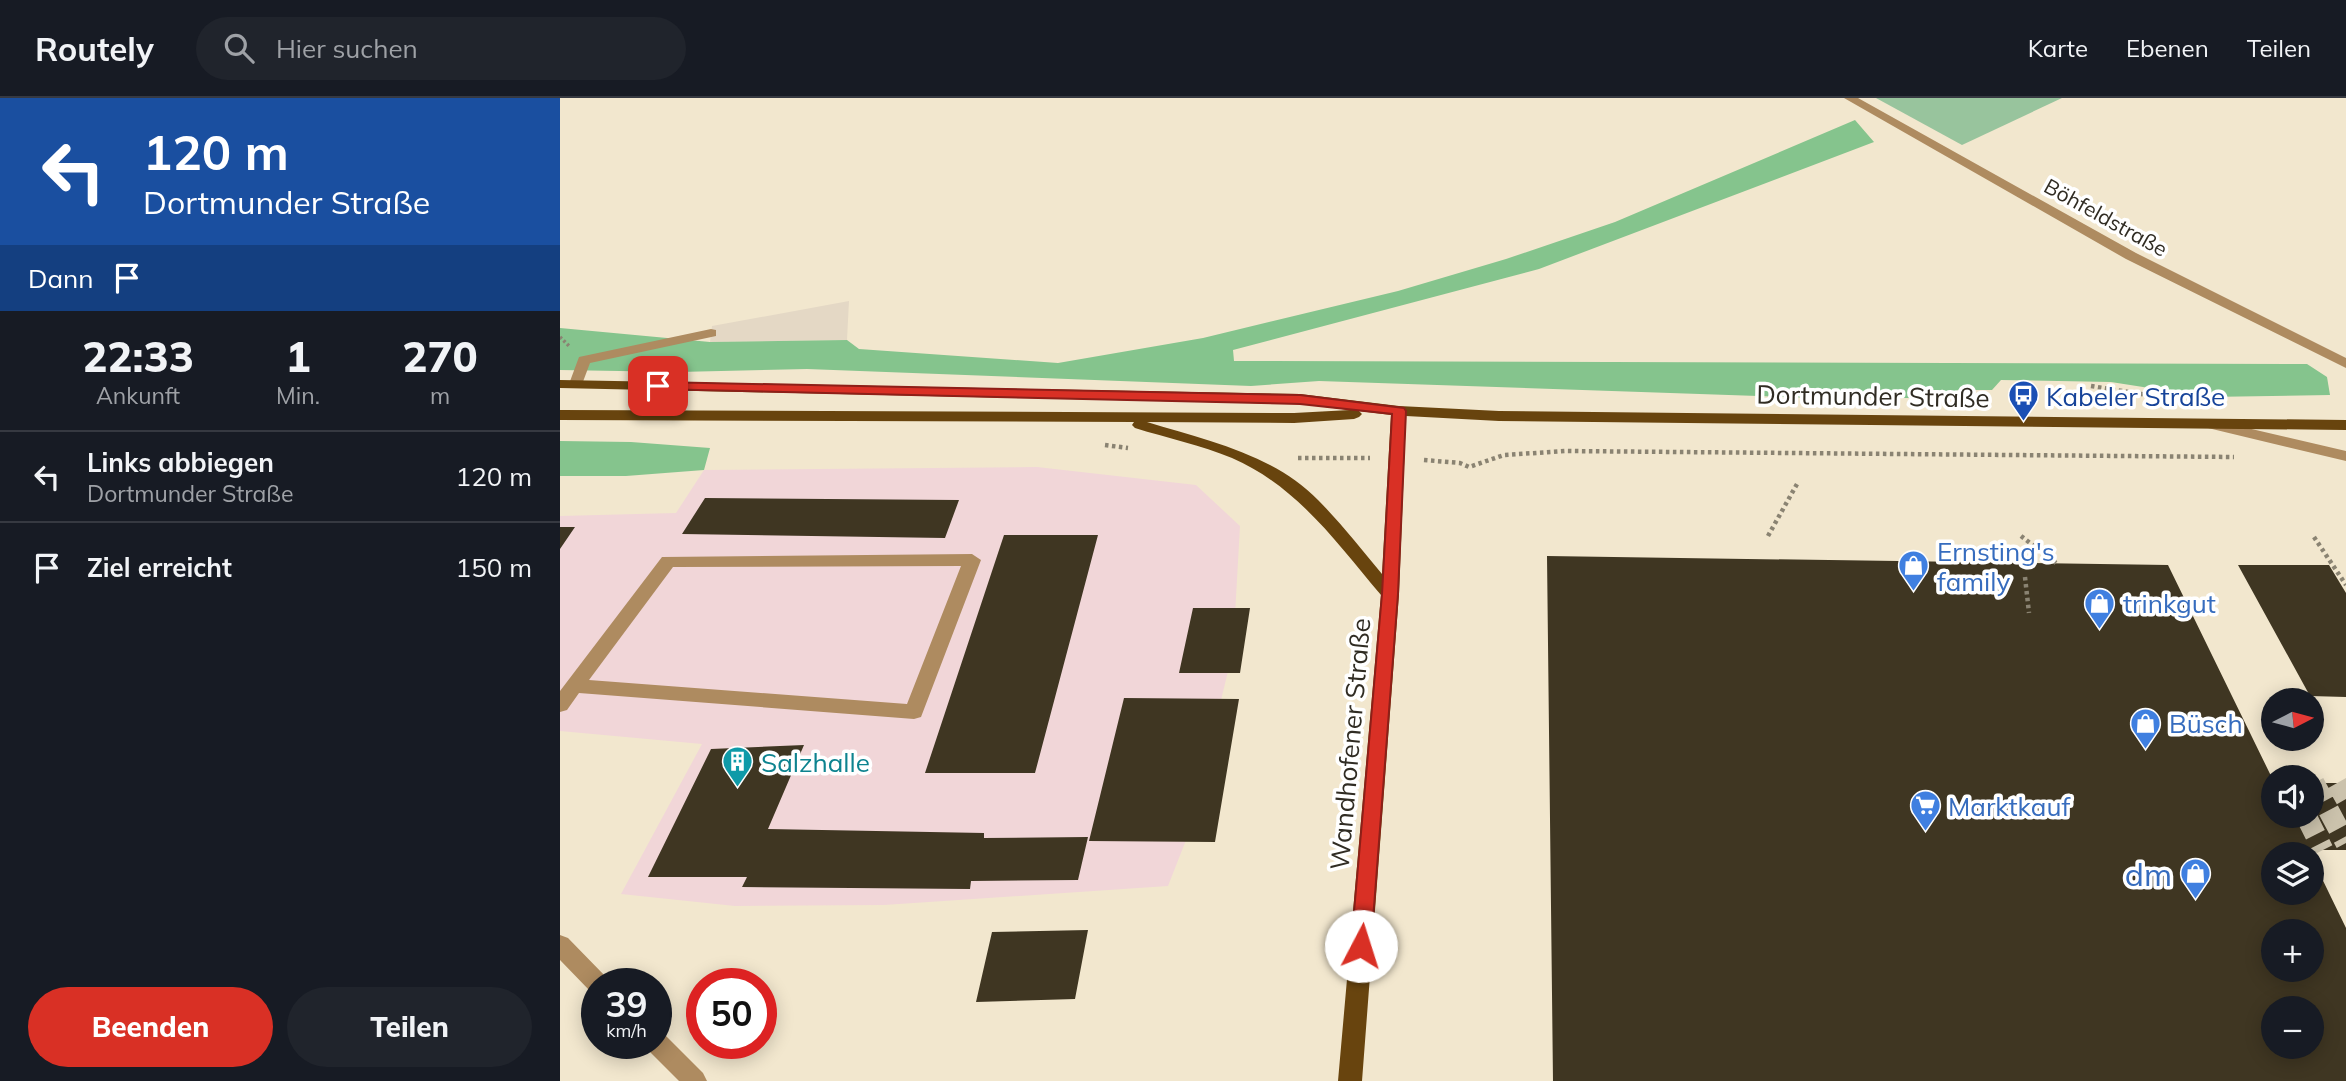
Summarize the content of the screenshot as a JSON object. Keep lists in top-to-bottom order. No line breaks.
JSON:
{"streets":{"main road":["Dortmunder Straße","Wandhofener Straße"],"street":["Böhfeldstraße"]},"crossings":[["Dortmunder Straße","Wandhofener Straße"]],"places":{"bus stop":["Kabeler Straße"],"shop":["Ernsting's family","trinkgut","Büsch","dm"],"building":["Salzhalle"],"supermarket":["Marktkauf"]},"north":"right","page":{"header":"Routely","search":"Hier suchen","nav":["Karte","Ebenen","Teilen"],"turn":["120 m","Dortmunder Straße"],"then":"Dann","eta":["22:33","Ankunft","1","Min.","270","m"],"list":[{"name":"Links abbiegen","note":"Dortmunder Straße","value":"120 m"},{"name":"Ziel erreicht","value":"150 m"}],"map_buttons":["+","−"],"speed":"39 km/h","limit":"50","buttons":["Beenden","Teilen"]}}
